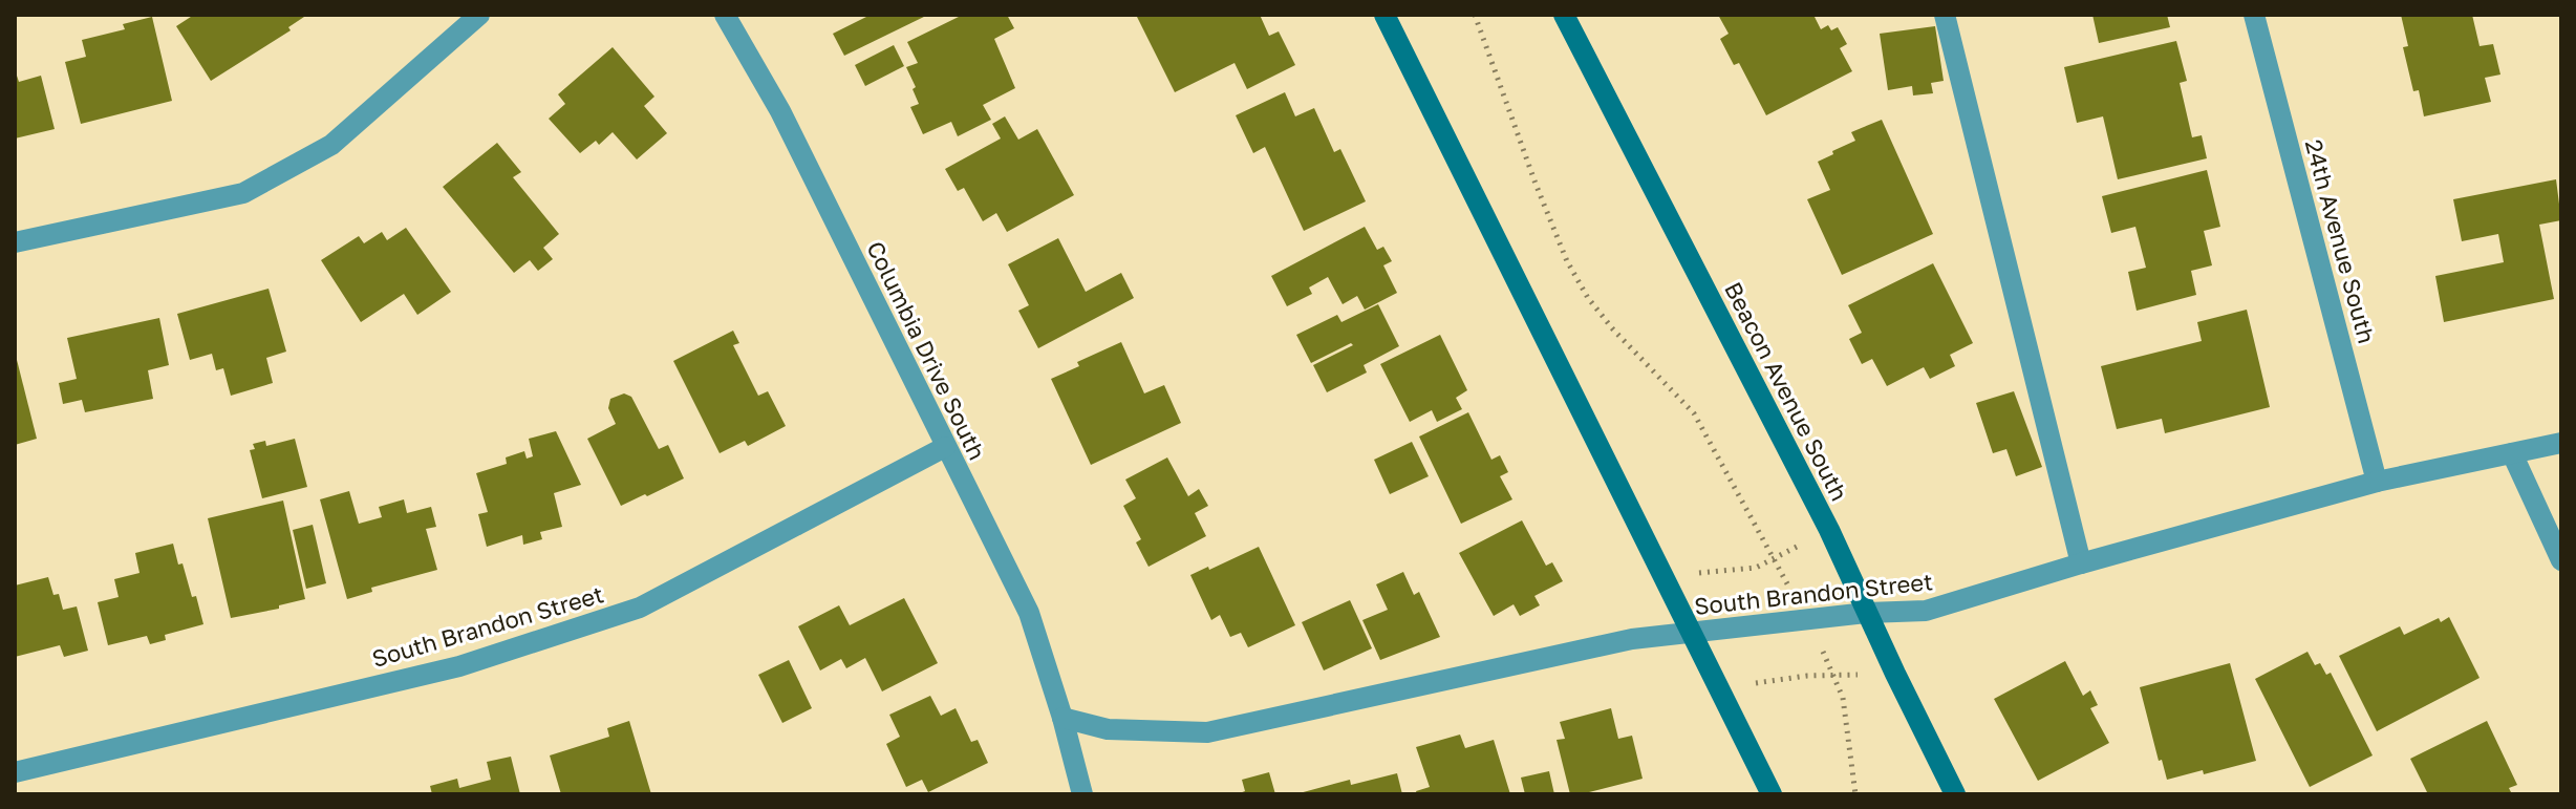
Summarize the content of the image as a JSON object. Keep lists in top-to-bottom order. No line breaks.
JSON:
{"streets":{"main road":["Beacon Avenue South"],"street":["24th Avenue South","Columbia Drive South","South Brandon Street"]},"crossings":[["24th Avenue South","South Brandon Street"],["Columbia Drive South","South Brandon Street"],["Beacon Avenue South","South Brandon Street"]]}
